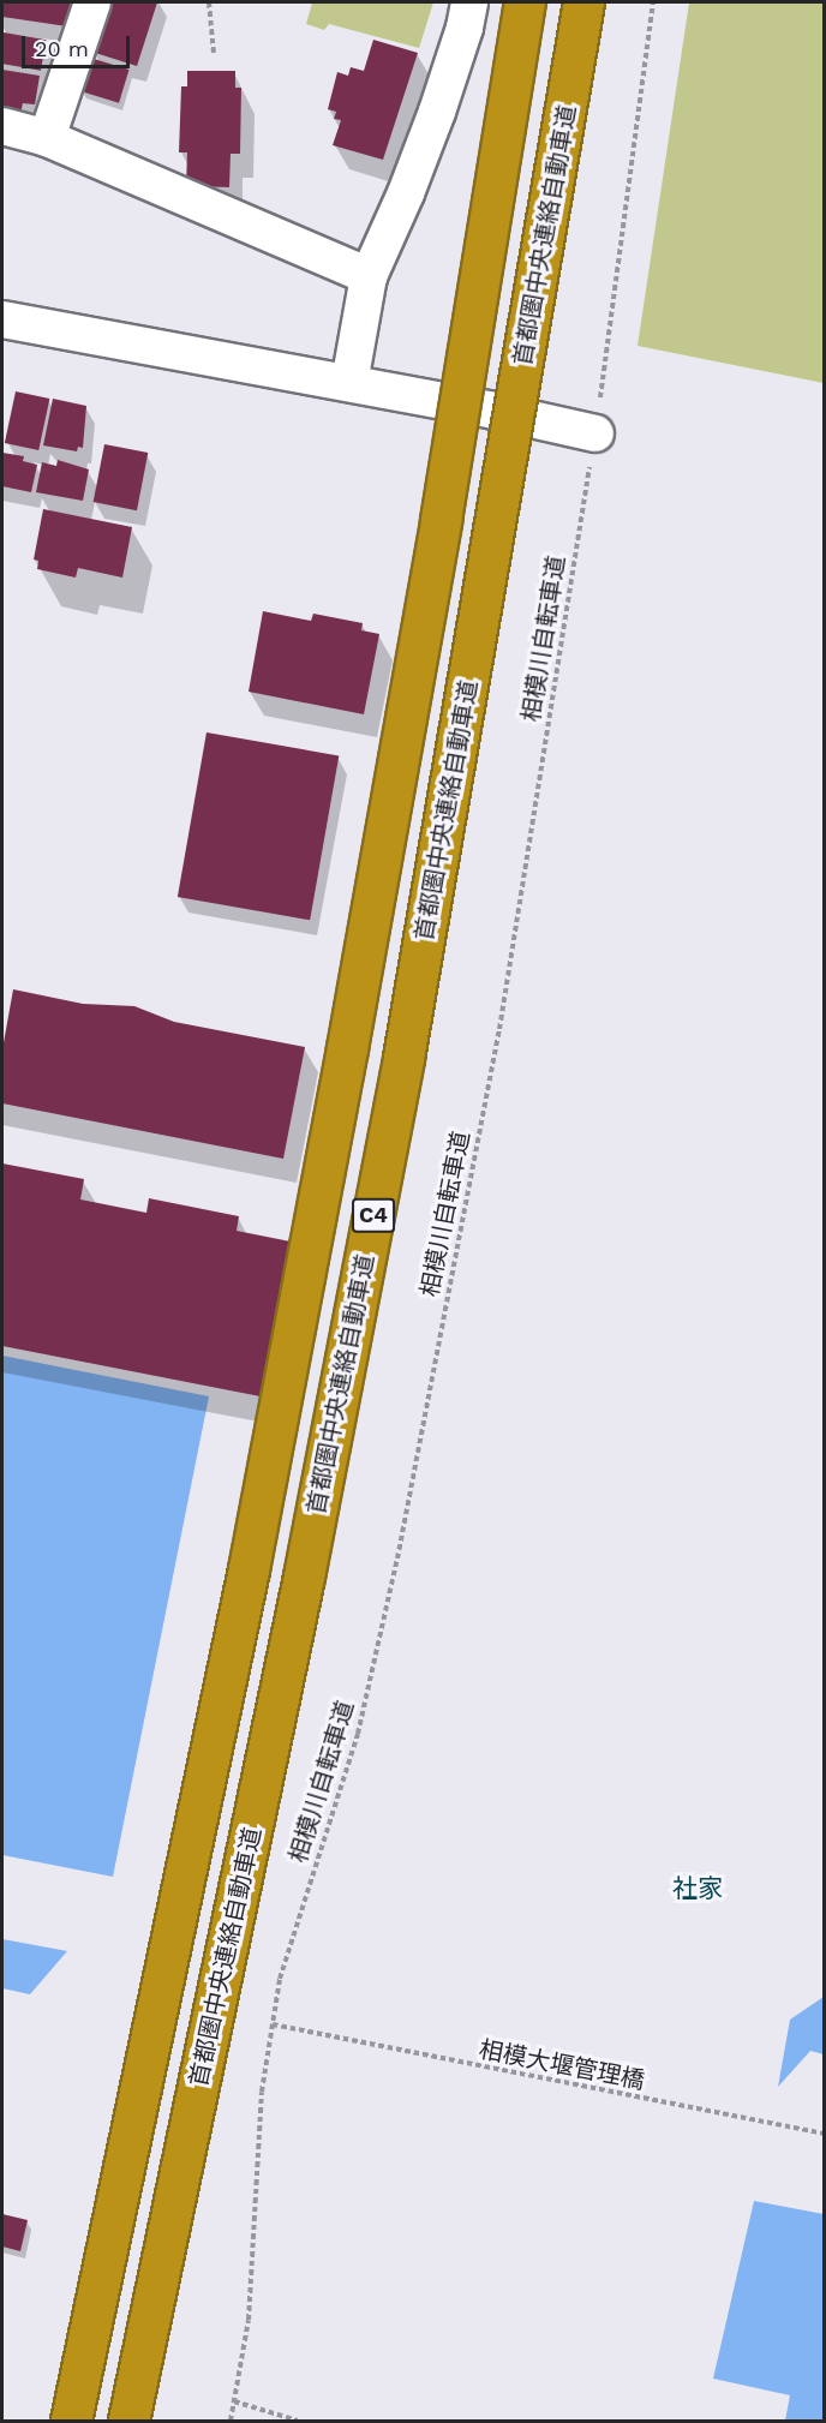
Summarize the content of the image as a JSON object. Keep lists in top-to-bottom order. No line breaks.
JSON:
{"streets":{"highway":["首都圏中央連絡自動車道","C4"],"path":["相模川自転車道","相模大堰管理橋"]},"crossings":[["相模川自転車道","相模大堰管理橋"]],"districts":["社家"],"scale_bar":"20 m"}
